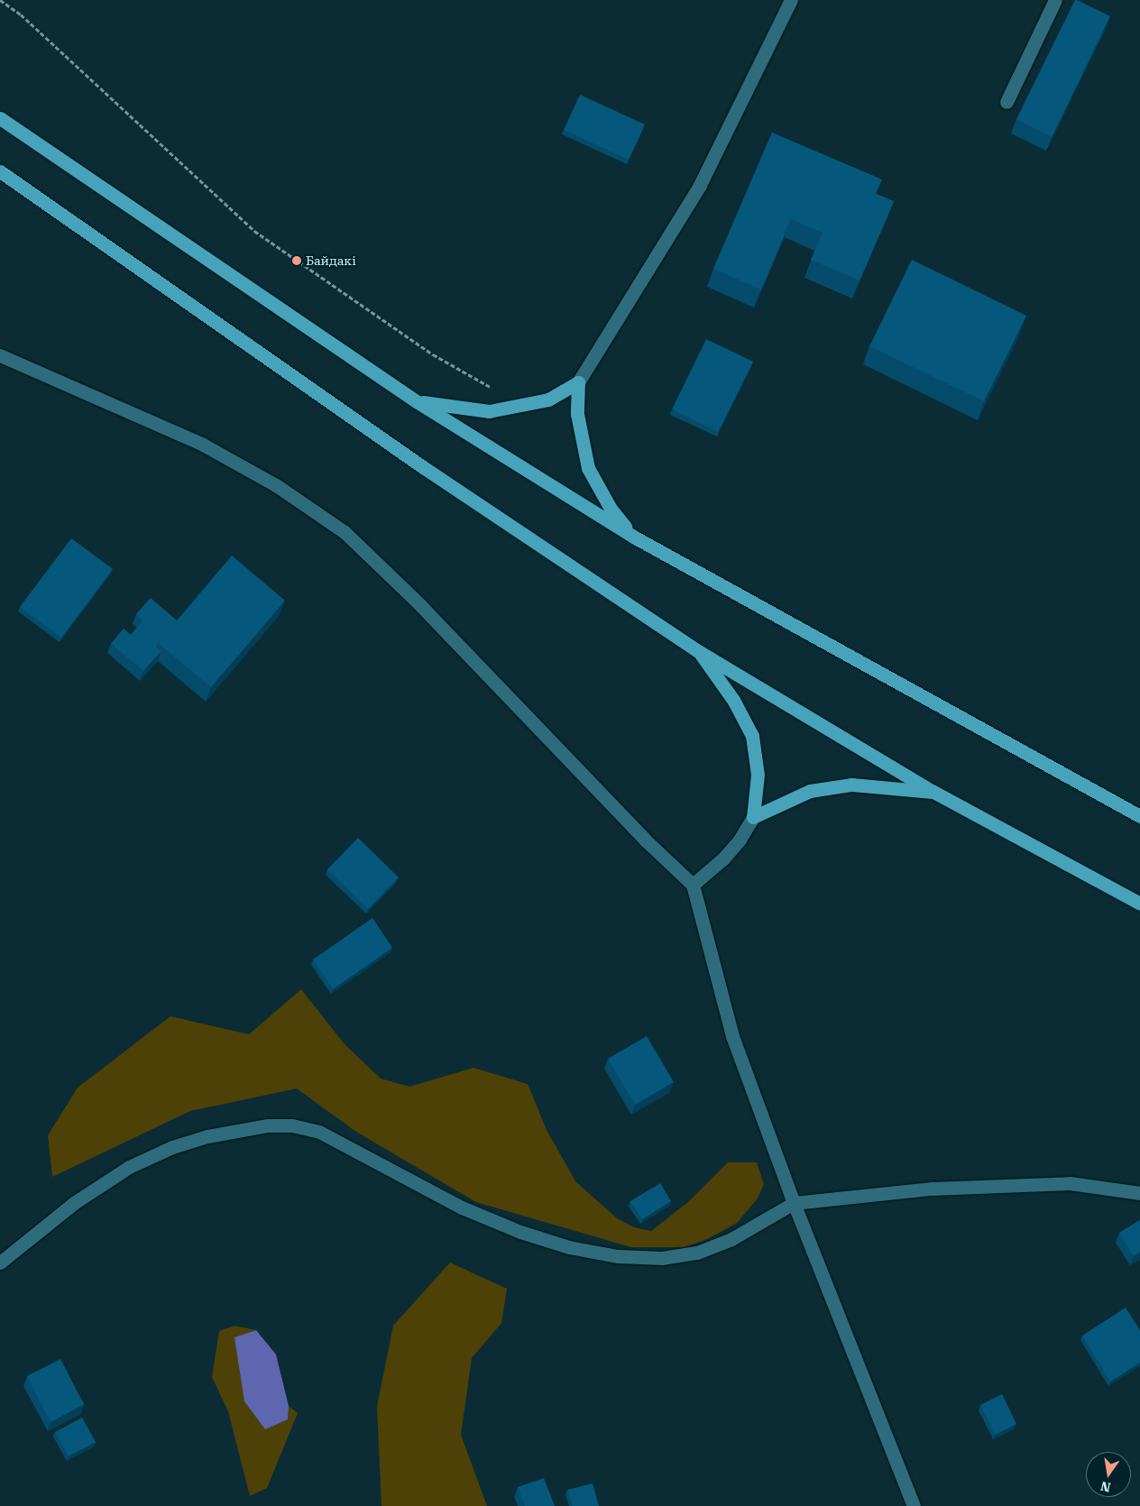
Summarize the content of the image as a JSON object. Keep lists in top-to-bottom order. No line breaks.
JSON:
{"places":["Байдакі"],"north":"bottom"}
